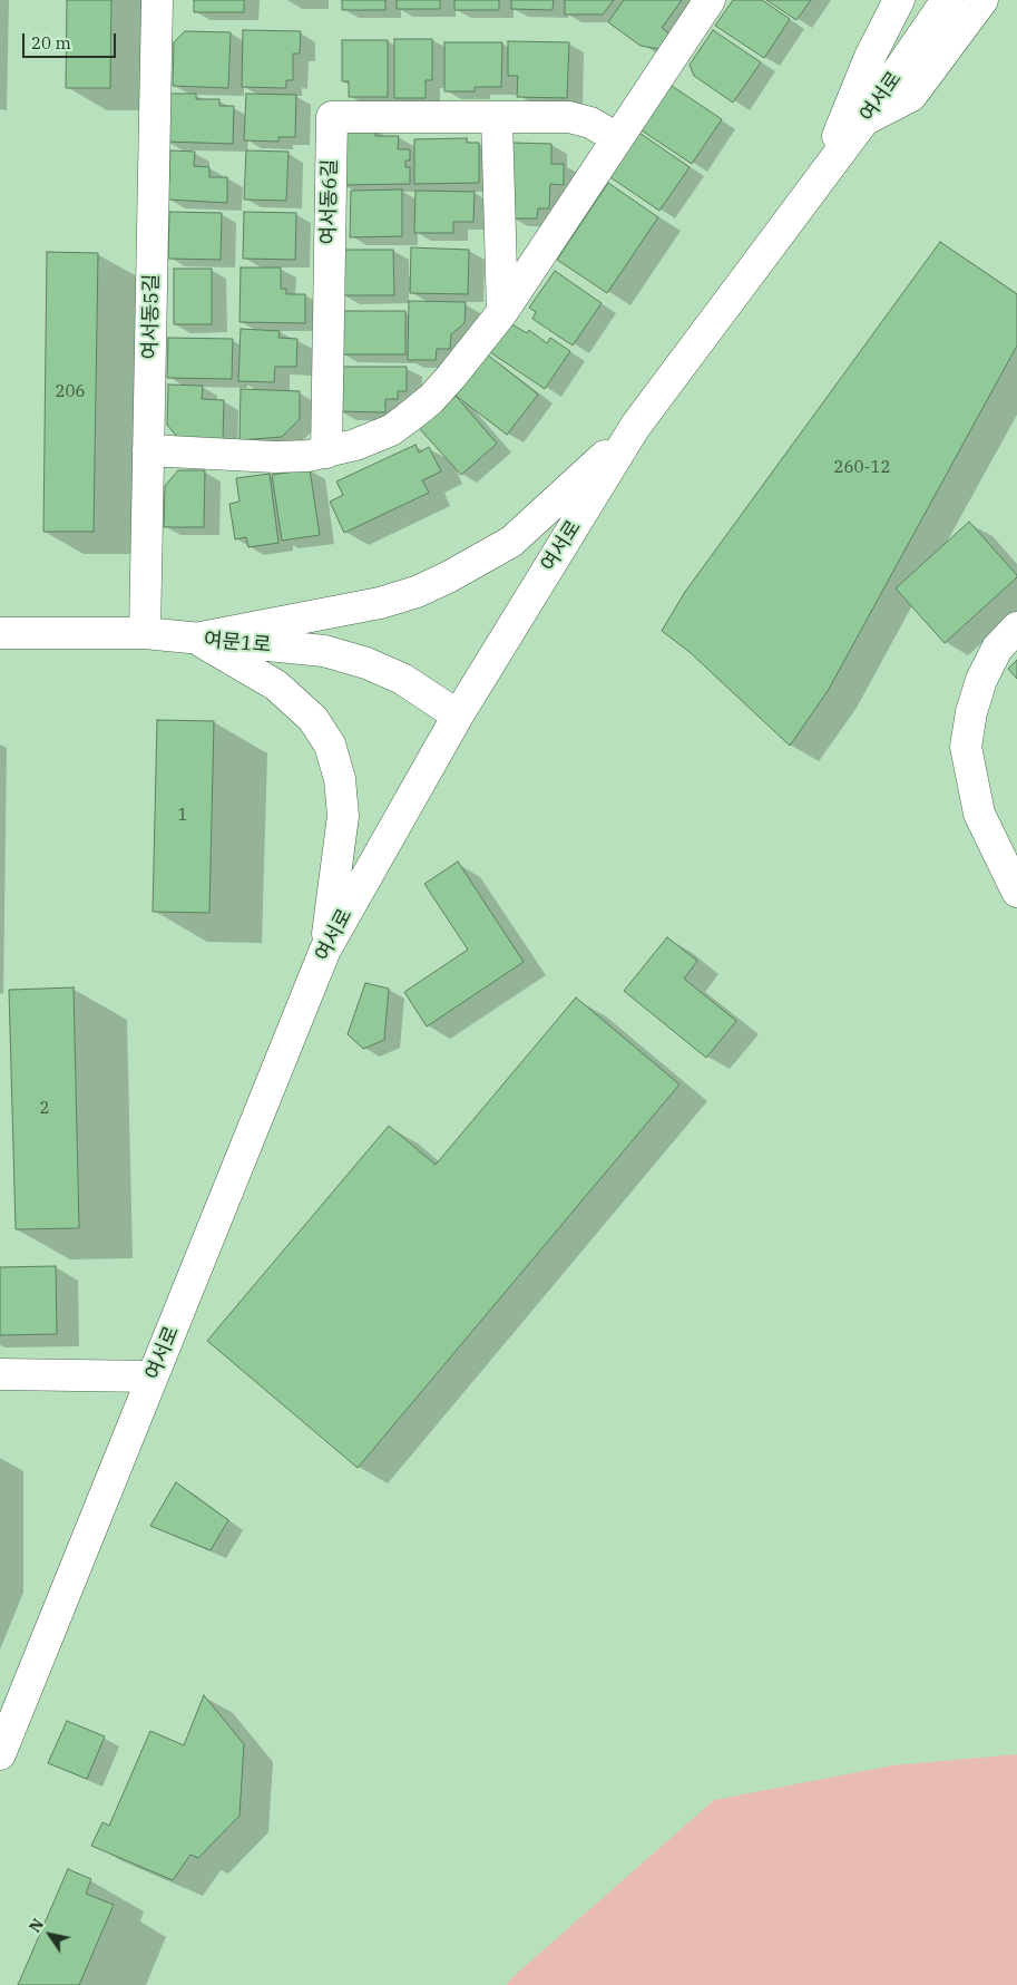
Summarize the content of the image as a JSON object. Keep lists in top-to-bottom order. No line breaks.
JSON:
{"streets":{"street":["여서로","여서동6길","여서동5길","여문1로"]},"crossings":[["여서로","여문1로"],["여서동5길","여문1로"]],"house_numbers":["206","260-12","1","2"],"scale_bar":"20 m","north":"top left"}
